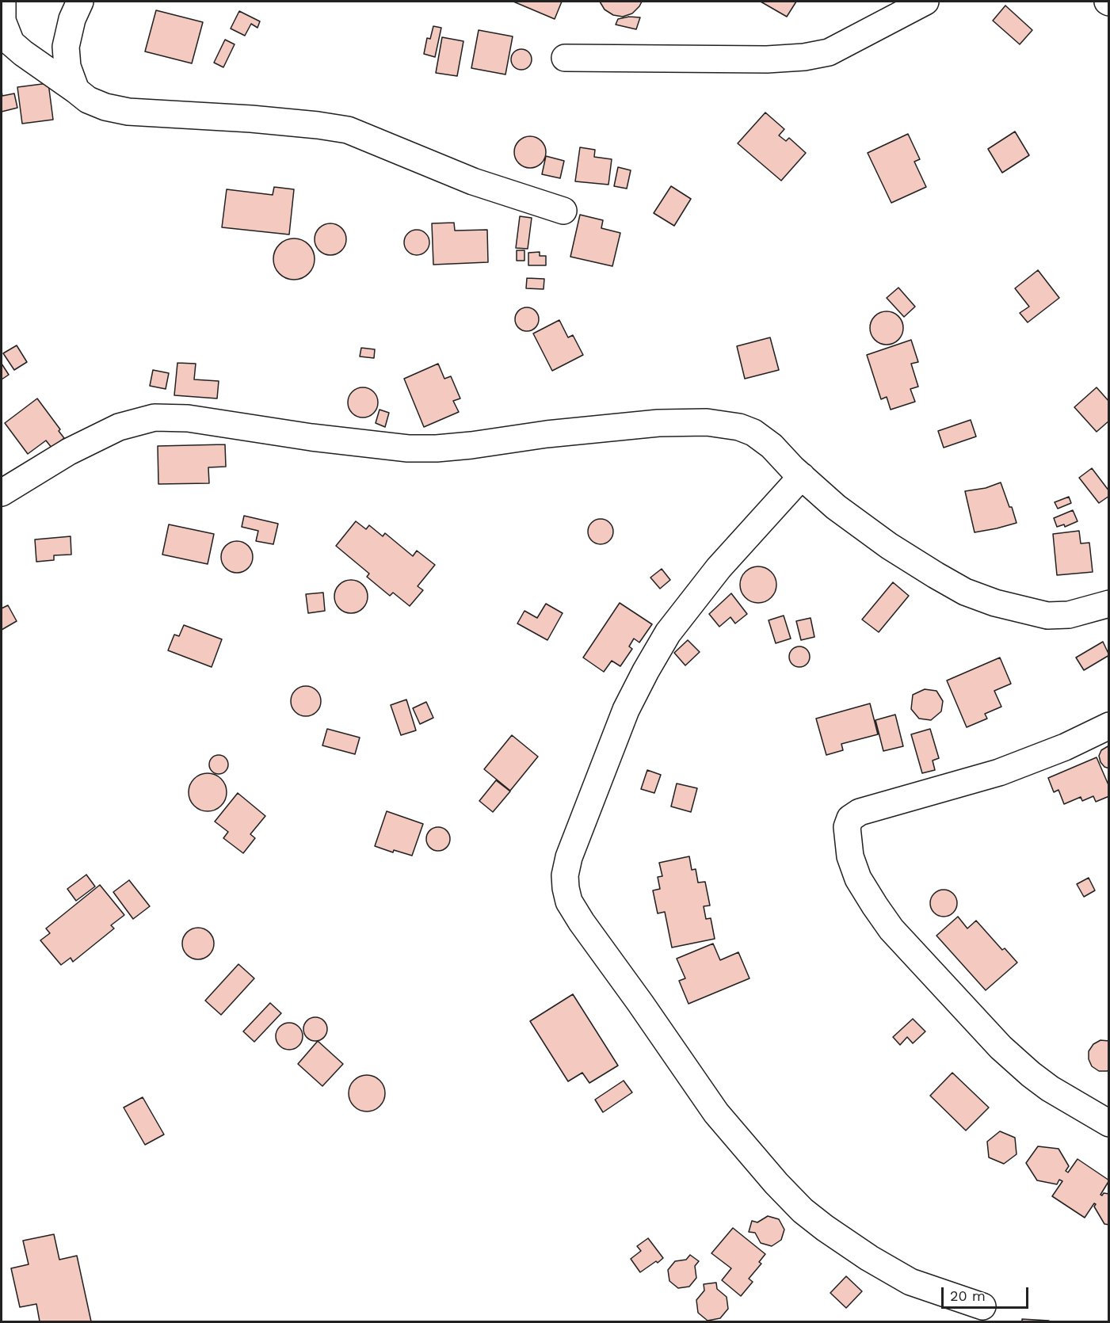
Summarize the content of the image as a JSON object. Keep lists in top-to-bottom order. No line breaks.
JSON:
{"scale_bar":"20 m"}
